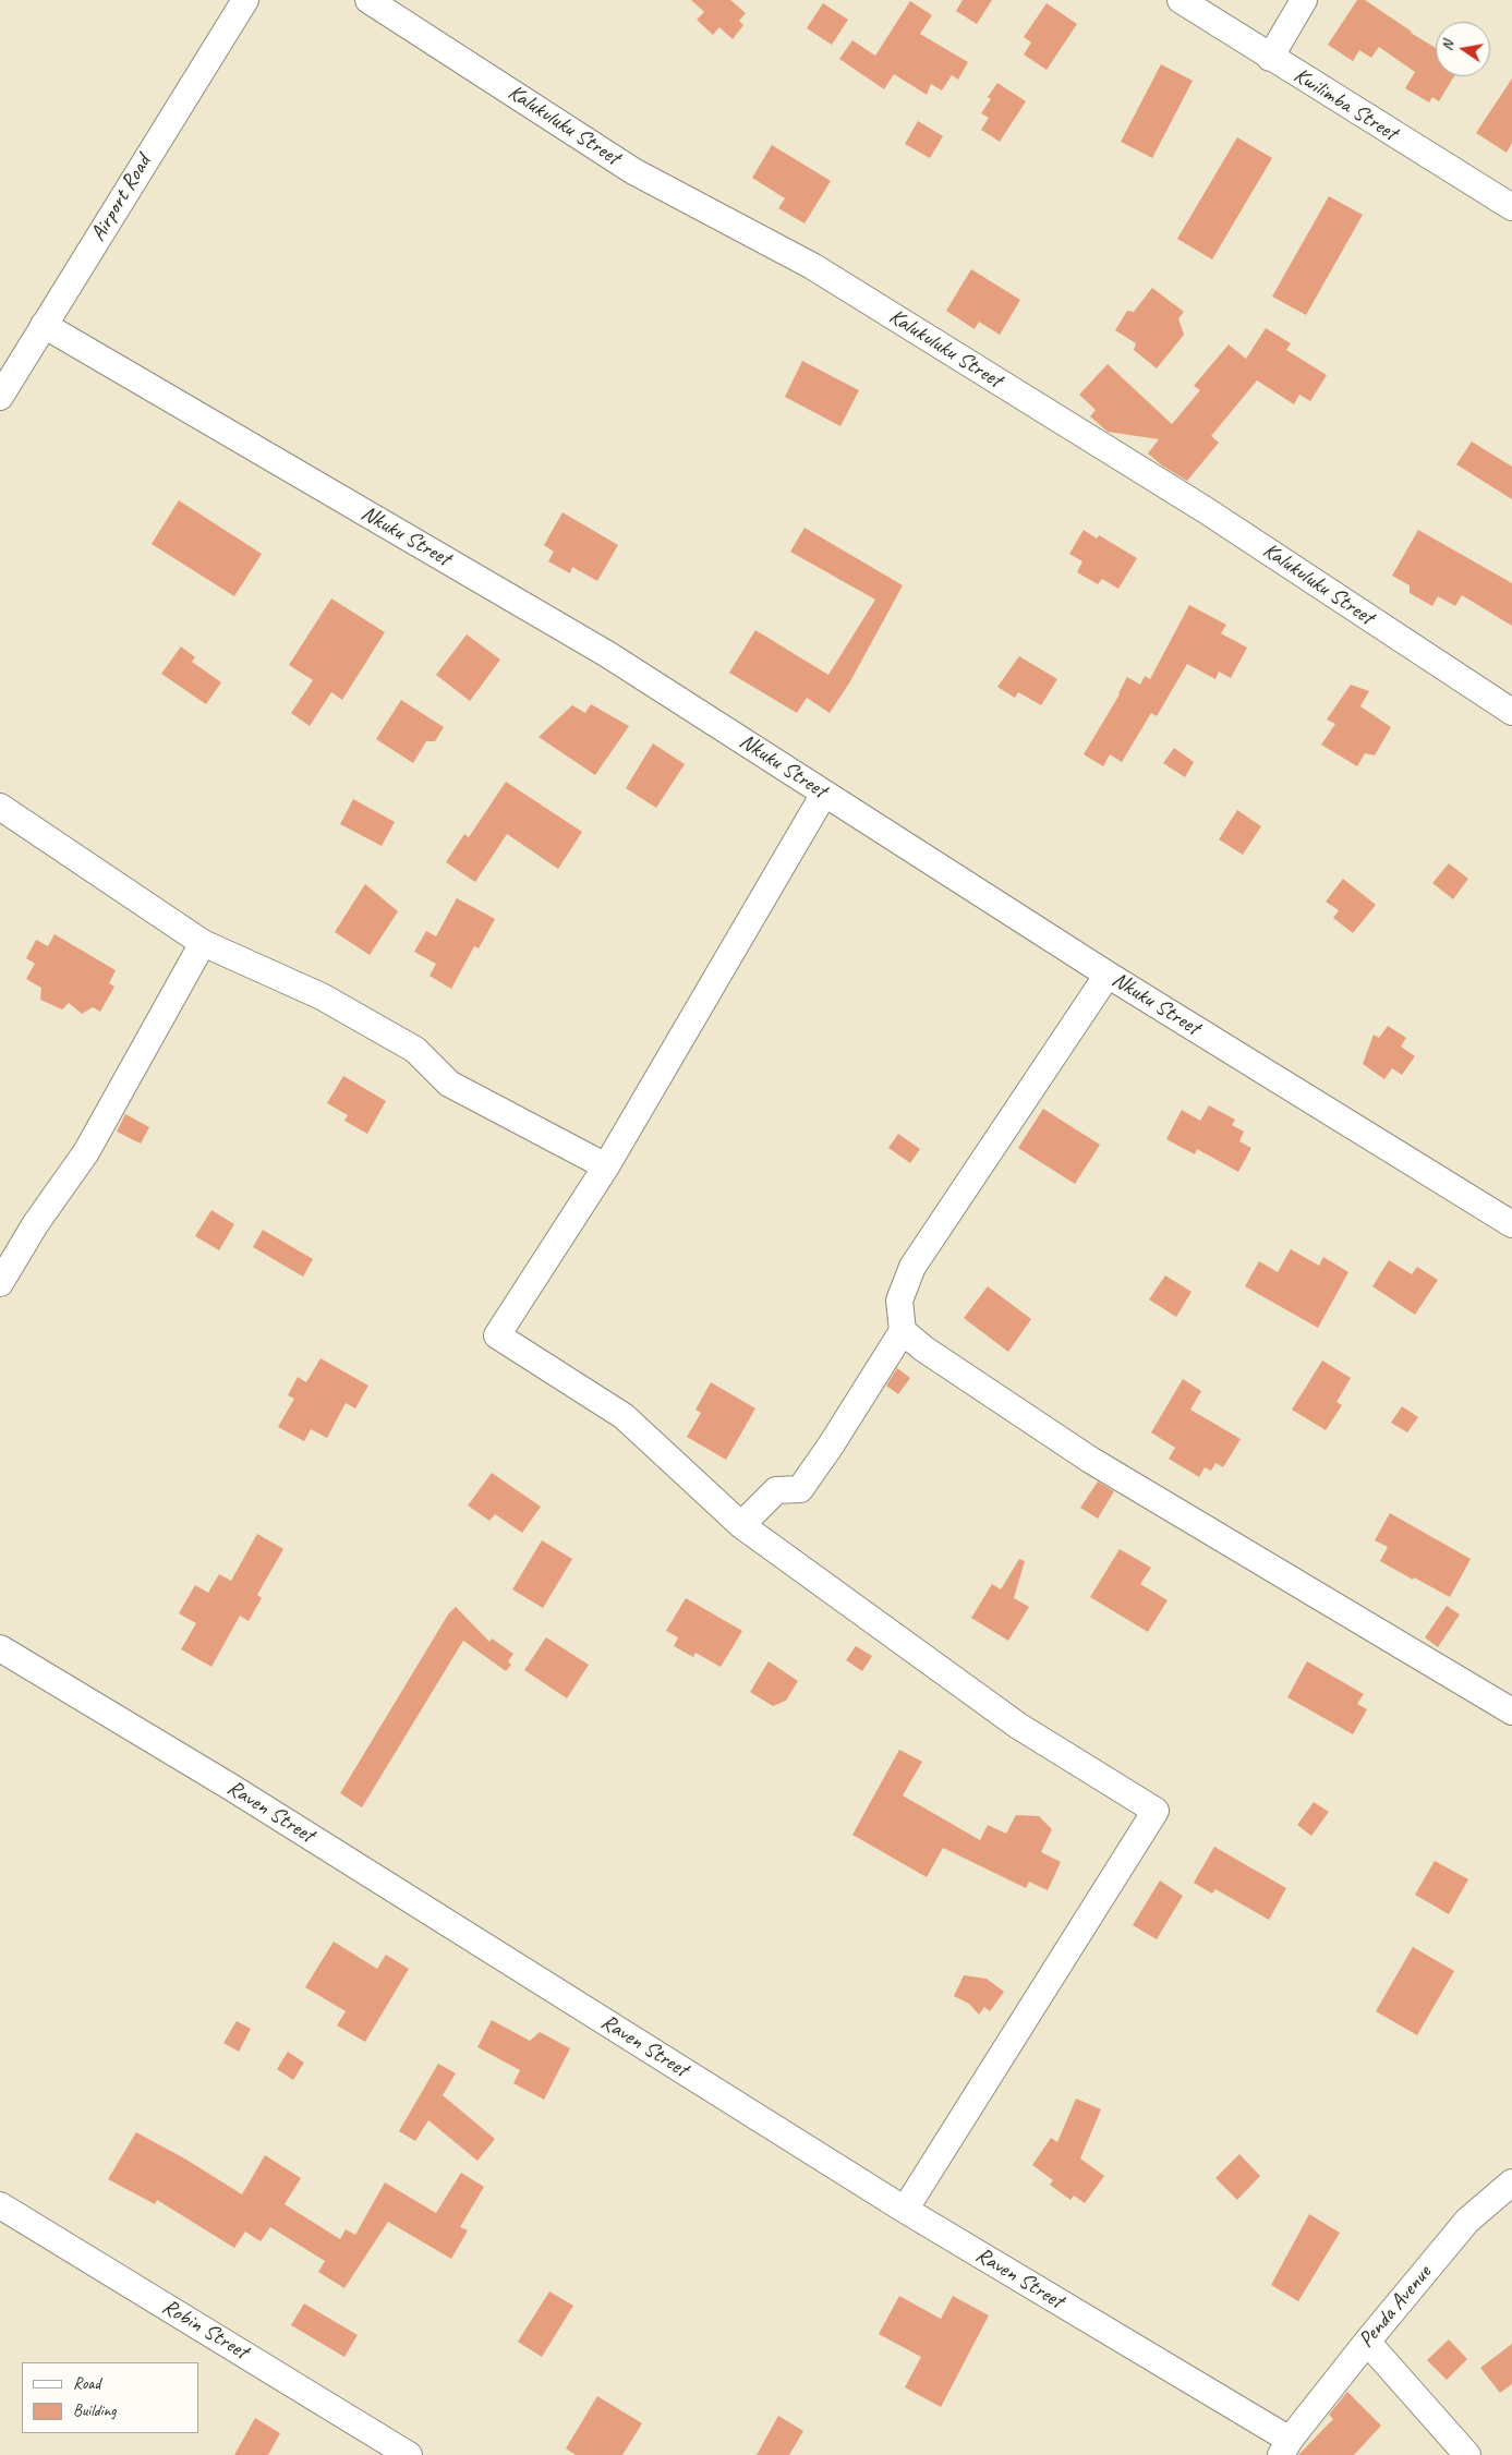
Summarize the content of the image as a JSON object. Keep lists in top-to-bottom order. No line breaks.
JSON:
{"streets":{"street":["Kwilimba Street","Kalukuluku Street","Airport Road","Nkuku Street","Raven Street","Penda Avenue","Robin Street"]},"crossings":[["Airport Road","Nkuku Street"],["Raven Street","Penda Avenue"]],"legend":["Road","Building"],"north":"left"}
